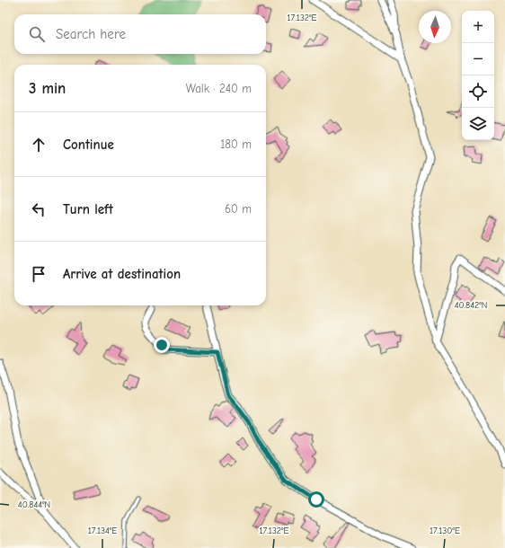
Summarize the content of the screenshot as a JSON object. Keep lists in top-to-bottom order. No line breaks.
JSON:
{"north":"bottom","page":{"map_buttons":["+","−"],"search":"Search here","heading":["3 min","Walk · 240 m"],"list":[["Continue","180 m"],["Turn left","60 m"],"Arrive at destination"]},"coordinates":["17.132°E","40.842°N","40.844°N","17.134°E","17.130°E"]}
